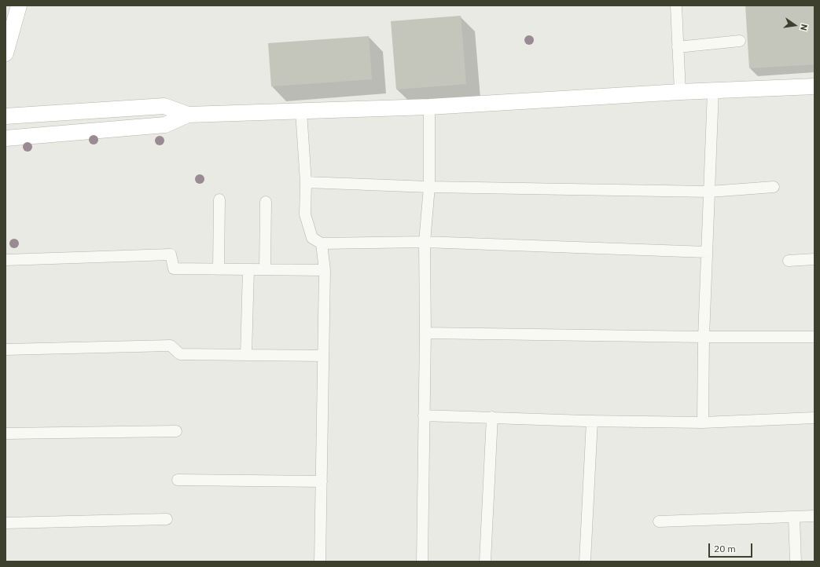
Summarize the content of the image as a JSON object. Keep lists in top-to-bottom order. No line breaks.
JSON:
{"scale_bar":"20 m","north":"right"}
